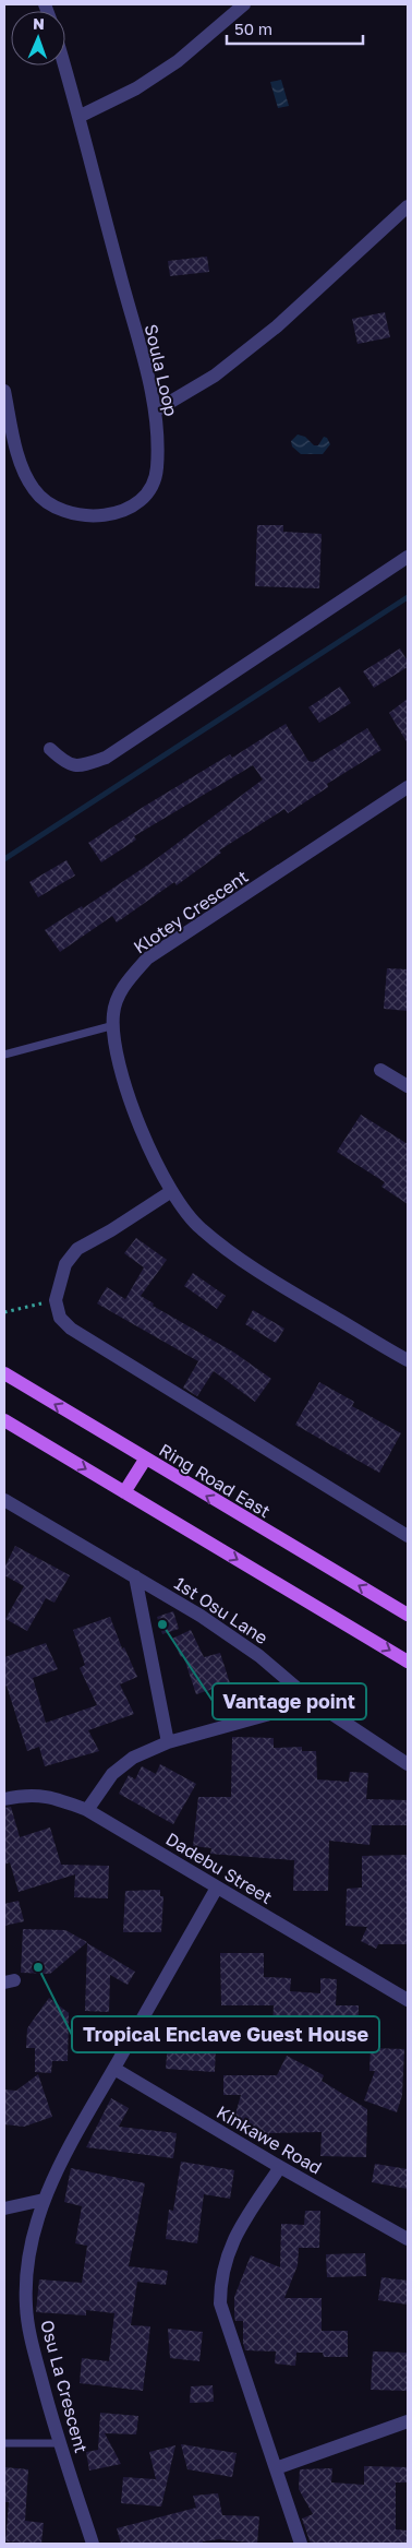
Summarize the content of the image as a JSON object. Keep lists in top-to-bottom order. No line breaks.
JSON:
{"streets":{"main road":["Ring Road East"],"street":["Soula Loop","Klotey Crescent","1st Osu Lane","Dadebu Street","Kinkawe Road","Osu La Crescent"]},"crossings":[["Dadebu Street","Osu La Crescent"],["Kinkawe Road","Osu La Crescent"]],"places":["Vantage point","Tropical Enclave Guest House"],"scale_bar":"50 m","north":"top"}
